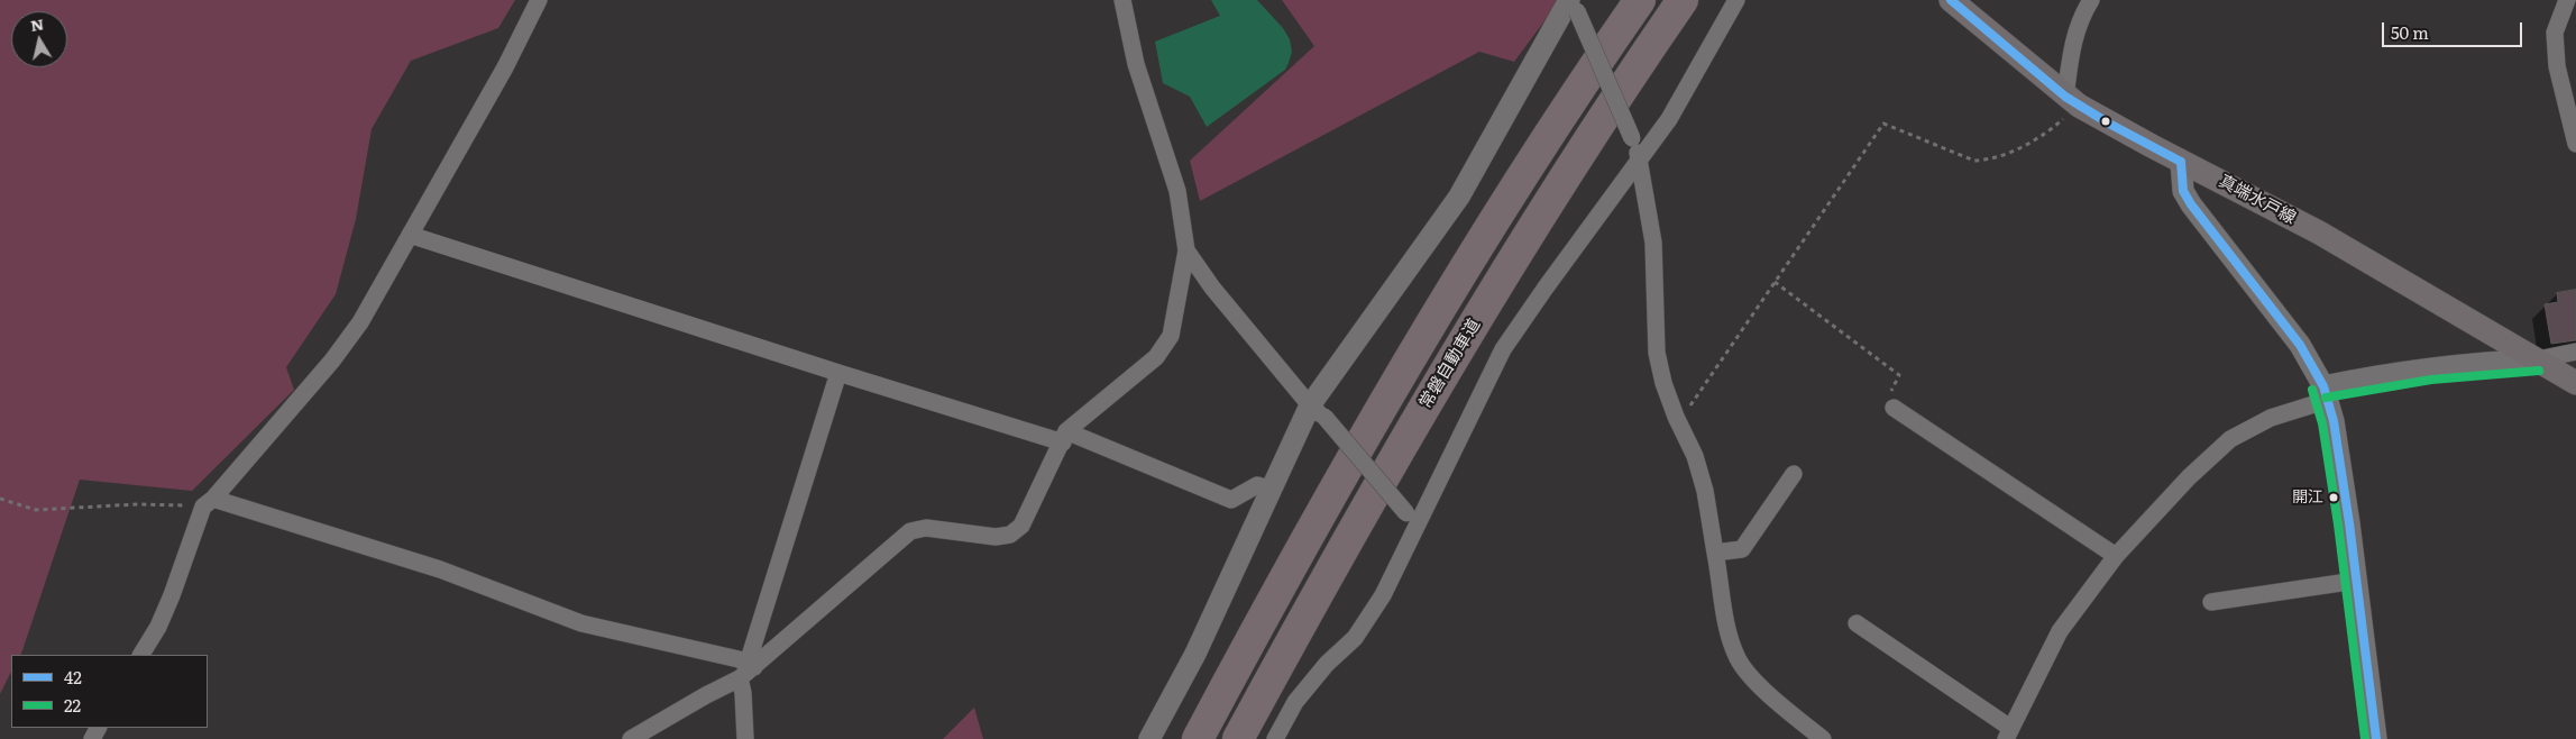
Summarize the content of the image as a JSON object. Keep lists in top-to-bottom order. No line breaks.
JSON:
{"streets":{"highway":["常磐自動車道"],"main road":["真端水戸線"]},"places":["開江"],"lines":["transit line 42","transit line 22"],"legend":["42","22"],"scale_bar":"50 m","north":"top"}
